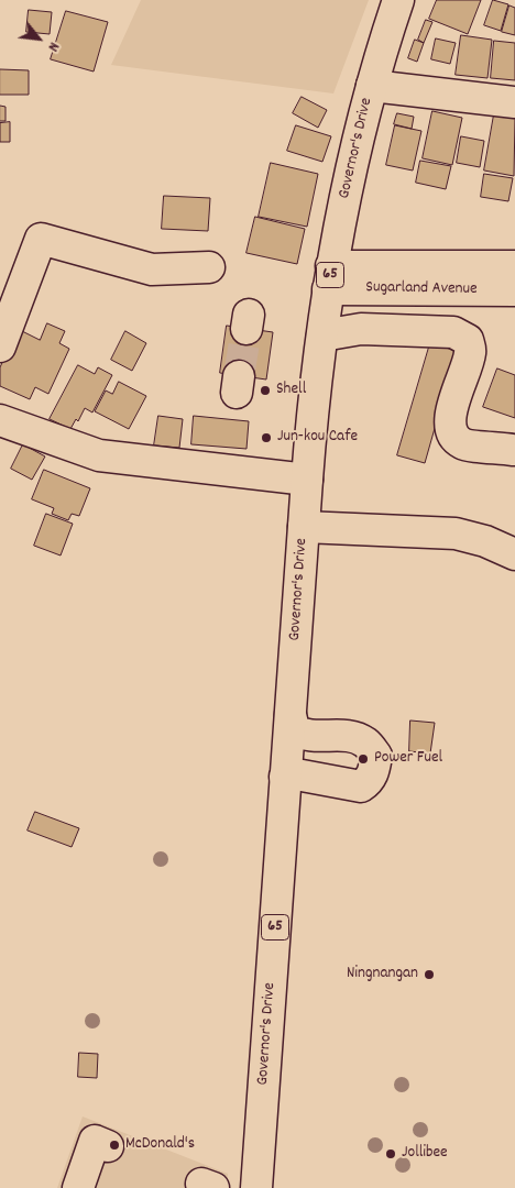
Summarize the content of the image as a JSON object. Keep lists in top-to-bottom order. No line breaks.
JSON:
{"streets":{"street":["Governor's Drive","65","Sugarland Avenue"]},"crossings":[["Governor's Drive","Sugarland Avenue"]],"places":["Shell","Jun-kou Cafe","Power Fuel","Ningnangan","McDonald's","Jollibee"],"north":"bottom right"}
